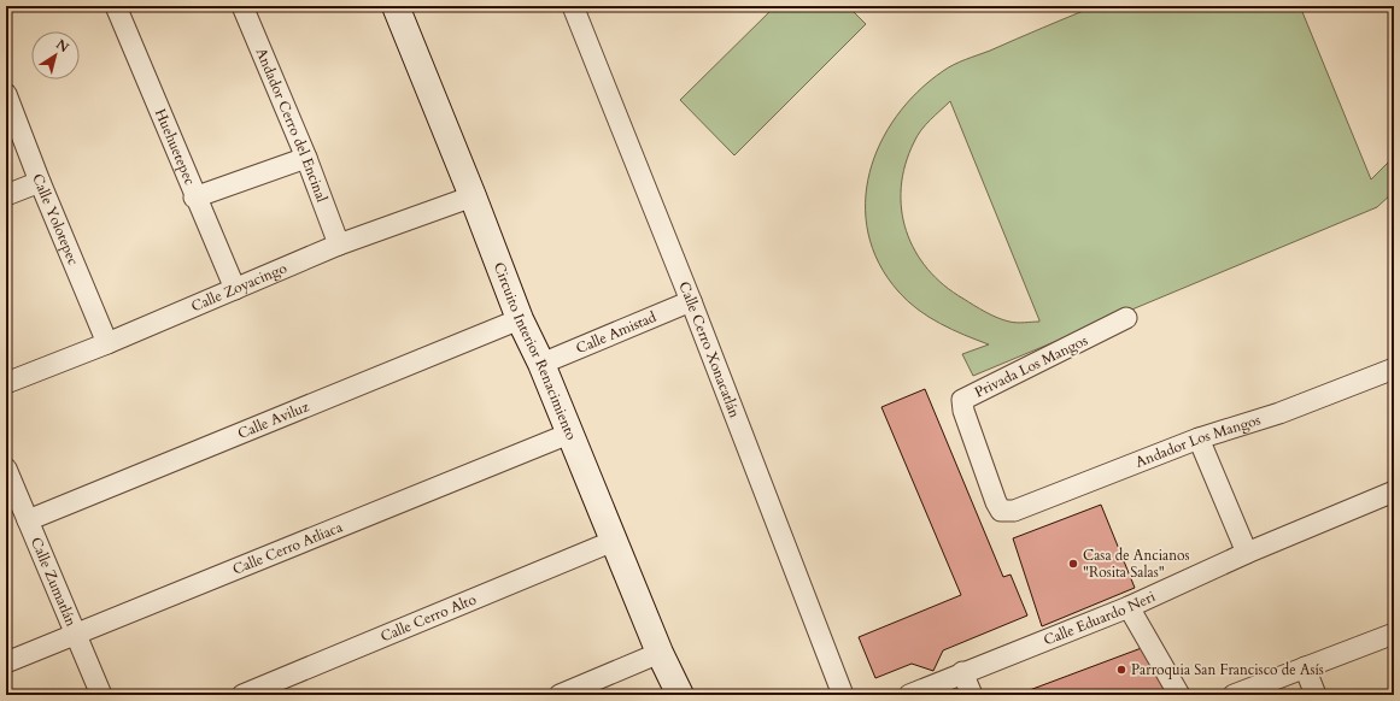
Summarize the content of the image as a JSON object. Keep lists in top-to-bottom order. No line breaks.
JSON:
{"streets":{"main road":["Circuito Interior Renacimiento"],"street":["Andador Cerro del Encinal","Huehuetepec","Calle Yolotepec","Calle Zoyacingo","Calle Amistad","Calle Cerro Xonacatlán","Privada Los Mangos","Calle Aviluz","Andador Los Mangos","Calle Cerro Atliaca","Calle Zumatlán","Calle Cerro Alto","Calle Eduardo Neri"]},"crossings":[["Andador Cerro del Encinal","Calle Zoyacingo"],["Huehuetepec","Calle Zoyacingo"],["Calle Yolotepec","Calle Zoyacingo"],["Calle Zoyacingo","Circuito Interior Renacimiento"],["Calle Amistad","Calle Cerro Xonacatlán"],["Calle Amistad","Circuito Interior Renacimiento"],["Circuito Interior Renacimiento","Calle Aviluz"],["Circuito Interior Renacimiento","Calle Cerro Atliaca"],["Circuito Interior Renacimiento","Calle Cerro Alto"],["Privada Los Mangos","Andador Los Mangos"],["Calle Aviluz","Calle Zumatlán"],["Calle Cerro Atliaca","Calle Zumatlán"]],"places":["Casa de Ancianos \"Rosita Salas\"","Parroquia San Francisco de Asís"],"north":"top right"}
